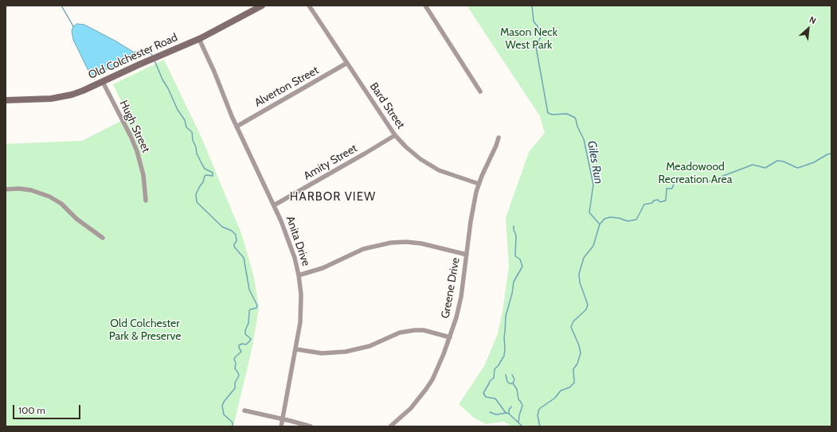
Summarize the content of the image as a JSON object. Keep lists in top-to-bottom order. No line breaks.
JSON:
{"streets":{"street":["Old Colchester Road","Alverton Street","Bard Street","Hugh Street","Amity Street","Anita Drive","Greene Drive"]},"crossings":[["Old Colchester Road","Hugh Street"],["Old Colchester Road","Anita Drive"],["Alverton Street","Bard Street"],["Alverton Street","Anita Drive"],["Bard Street","Amity Street"],["Bard Street","Greene Drive"],["Amity Street","Anita Drive"]],"districts":["HARBOR VIEW"],"water":["Giles Run"],"parks":["Mason Neck West Park","Meadowood Recreation Area","Old Colchester Park & Preserve"],"scale_bar":"100 m","north":"top right"}
